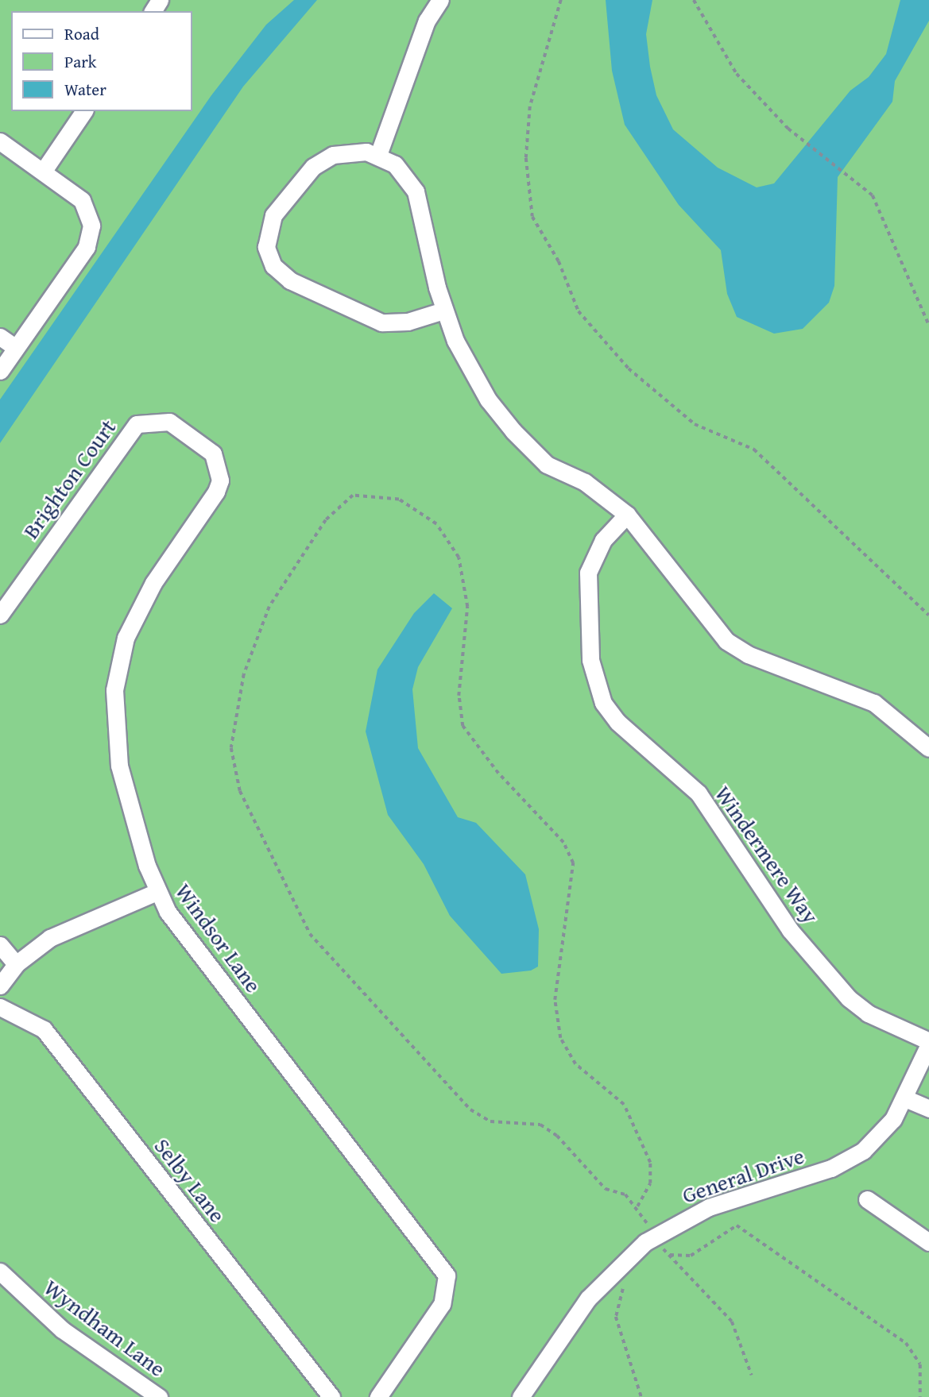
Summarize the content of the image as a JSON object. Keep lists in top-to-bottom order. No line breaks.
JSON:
{"streets":{"street":["Brighton Court","Windermere Way","Windsor Lane","General Drive","Selby Lane","Wyndham Lane"]},"crossings":[["Brighton Court","Windsor Lane"],["Windermere Way","General Drive"]],"legend":["Road","Park","Water"]}
